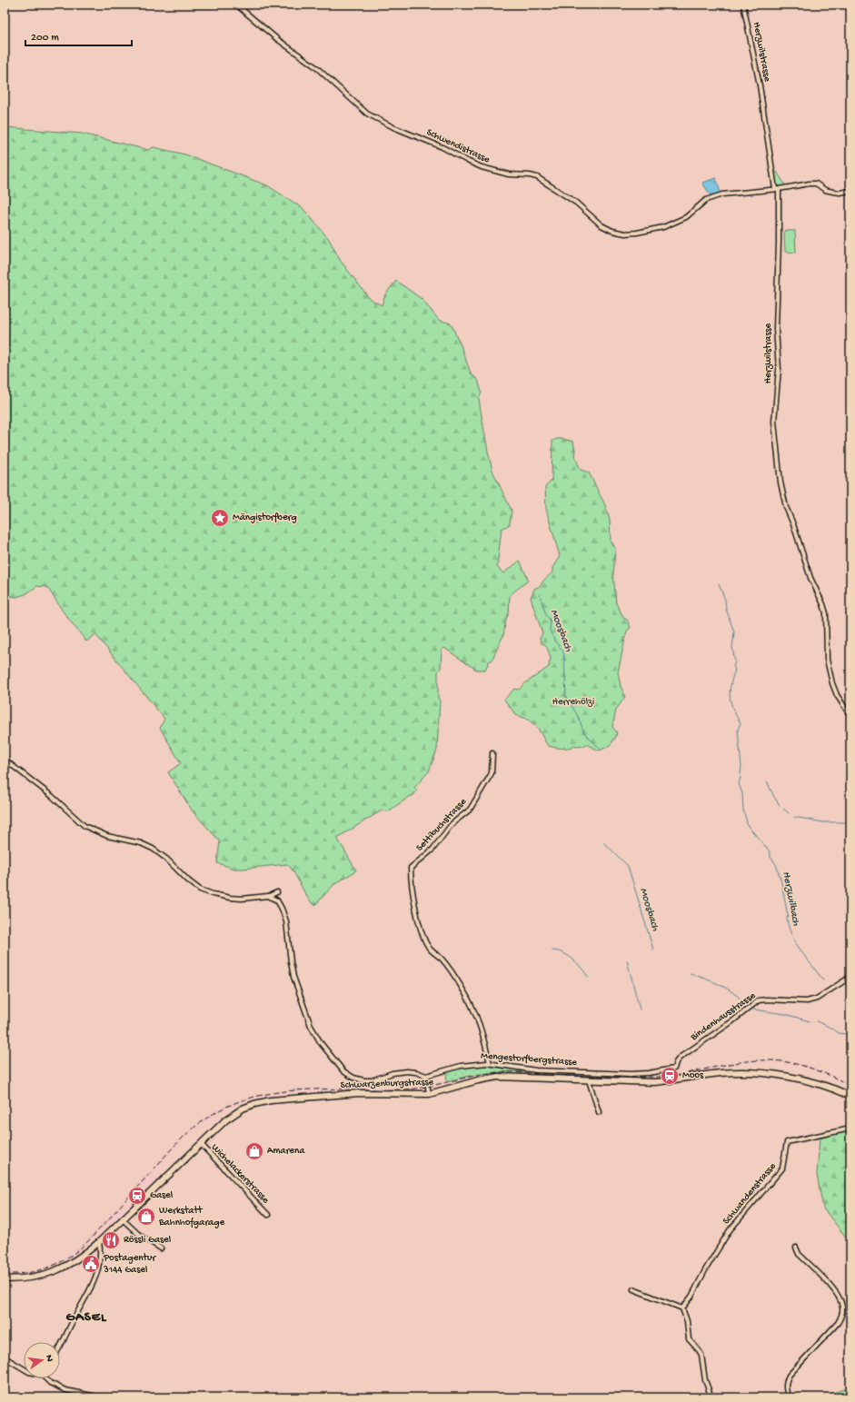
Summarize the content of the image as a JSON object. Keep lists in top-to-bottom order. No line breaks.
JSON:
{"streets":{"main road":["Schwarzenburgstrasse"],"street":["Herzwilstrasse","Schwendistrasse","Settibuchstrasse","Bindenhausstrasse","Mengestorfbergstrasse","Wichelackerstrasse","Schwandenstrasse"]},"crossings":[["Herzwilstrasse","Schwendistrasse"],["Settibuchstrasse","Mengestorfbergstrasse"],["Bindenhausstrasse","Mengestorfbergstrasse"],["Schwarzenburgstrasse","Wichelackerstrasse"]],"districts":["GASEL"],"water":["Moosbach","Herzwilbach"],"parks":["Herrehölzi"],"places":{"place":["Mängistorfberg"],"station":["Moos","Gasel"],"shop":["Amarena","Werkstatt Bahnhofgarage"],"restaurant":["Rössli Gasel"],"public building":["Postagentur 3144 Gasel"]},"scale_bar":"200 m","north":"right"}
